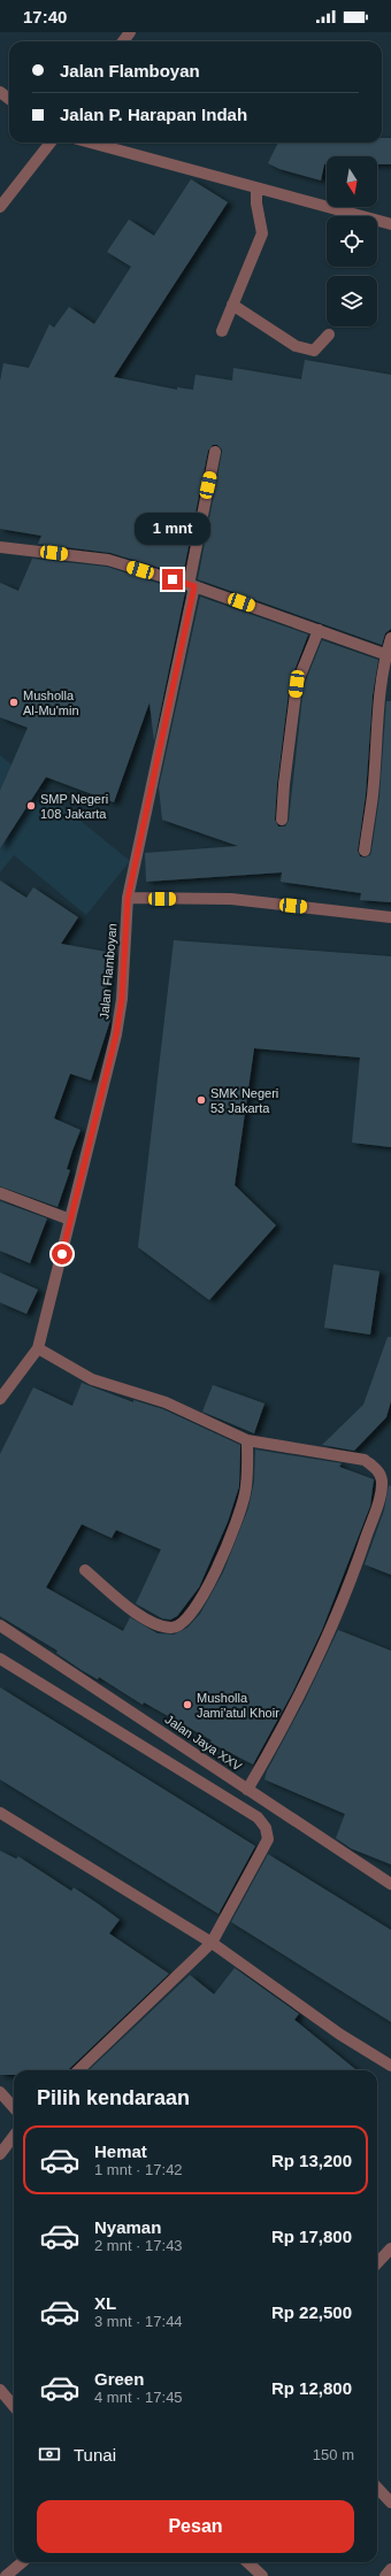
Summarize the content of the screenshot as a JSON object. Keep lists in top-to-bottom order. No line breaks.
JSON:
{"streets":{"street":["Jalan Flamboyan","Jalan Jaya XXV"]},"places":["Musholla Al-Mu'min","SMP Negeri 108 Jakarta","SMK Negeri 53 Jakarta","Musholla Jami'atul Khoir"],"north":"bottom","page":{"status":"17:40","banner":["Jalan Flamboyan","Jalan P. Harapan Indah"],"bubble":"1 mnt","heading":"Pilih kendaraan","list":[{"name":"Hemat","note":"1 mnt · 17:42","value":"Rp 13,200"},{"name":"Nyaman","note":"2 mnt · 17:43","value":"Rp 17,800"},{"name":"XL","note":"3 mnt · 17:44","value":"Rp 22,500"},{"name":"Green","note":"4 mnt · 17:45","value":"Rp 12,800"}],"pay":["Tunai","150 m"],"buttons":"Pesan"}}
